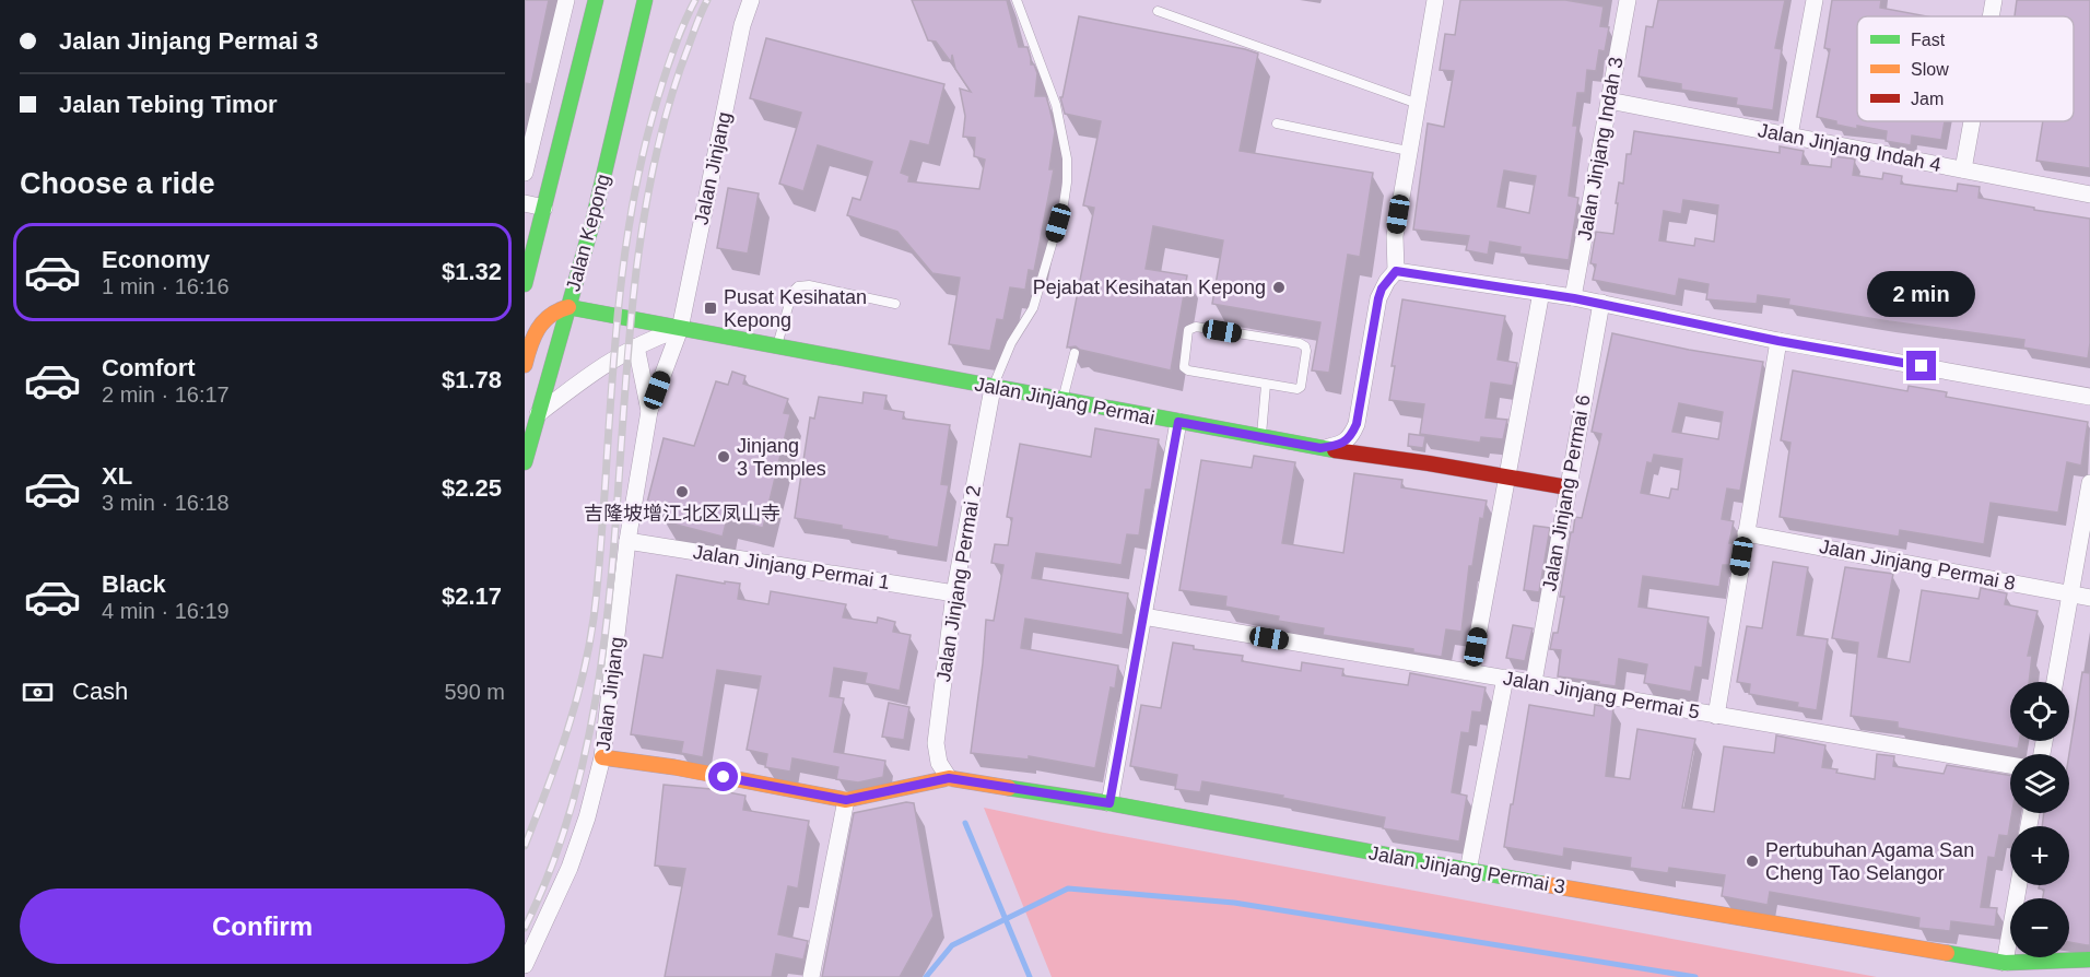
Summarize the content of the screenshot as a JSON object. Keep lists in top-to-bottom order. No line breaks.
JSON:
{"streets":{"street":["Jalan Jinjang Indah 4","Jalan Jinjang Indah 3","Jalan Jinjang","Jalan Kepong","Jalan Jinjang Permai","Jalan Jinjang Permai 6","Jalan Jinjang Permai 8","Jalan Jinjang Permai 1","Jalan Jinjang Permai 2","Jalan Jinjang Permai 5","Jalan Jinjang Permai 3"]},"crossings":[["Jalan Jinjang Indah 4","Jalan Jinjang Indah 3"],["Jalan Jinjang","Jalan Jinjang Permai"],["Jalan Jinjang","Jalan Jinjang Permai 1"],["Jalan Jinjang","Jalan Jinjang Permai 3"],["Jalan Kepong","Jalan Jinjang Permai"],["Jalan Jinjang Permai","Jalan Jinjang Permai 6"],["Jalan Jinjang Permai","Jalan Jinjang Permai 2"],["Jalan Jinjang Permai 6","Jalan Jinjang Permai 5"],["Jalan Jinjang Permai 1","Jalan Jinjang Permai 2"],["Jalan Jinjang Permai 2","Jalan Jinjang Permai 3"]],"places":{"other":["Pejabat Kesihatan Kepong","Jinjang 3 Temples","吉隆坡增江北区凤山寺","Pertubuhan Agama San Cheng Tao Selangor"],"transit":["Pusat Kesihatan Kepong"]},"legend":["Fast","Slow","Jam"],"page":{"banner":["Jalan Jinjang Permai 3","Jalan Tebing Timor"],"heading":"Choose a ride","list":[{"name":"Economy","note":"1 min · 16:16","value":"$1.32"},{"name":"Comfort","note":"2 min · 16:17","value":"$1.78"},{"name":"XL","note":"3 min · 16:18","value":"$2.25"},{"name":"Black","note":"4 min · 16:19","value":"$2.17"}],"bubble":"2 min","pay":["Cash","590 m"],"map_buttons":["+","−"],"buttons":"Confirm"}}
